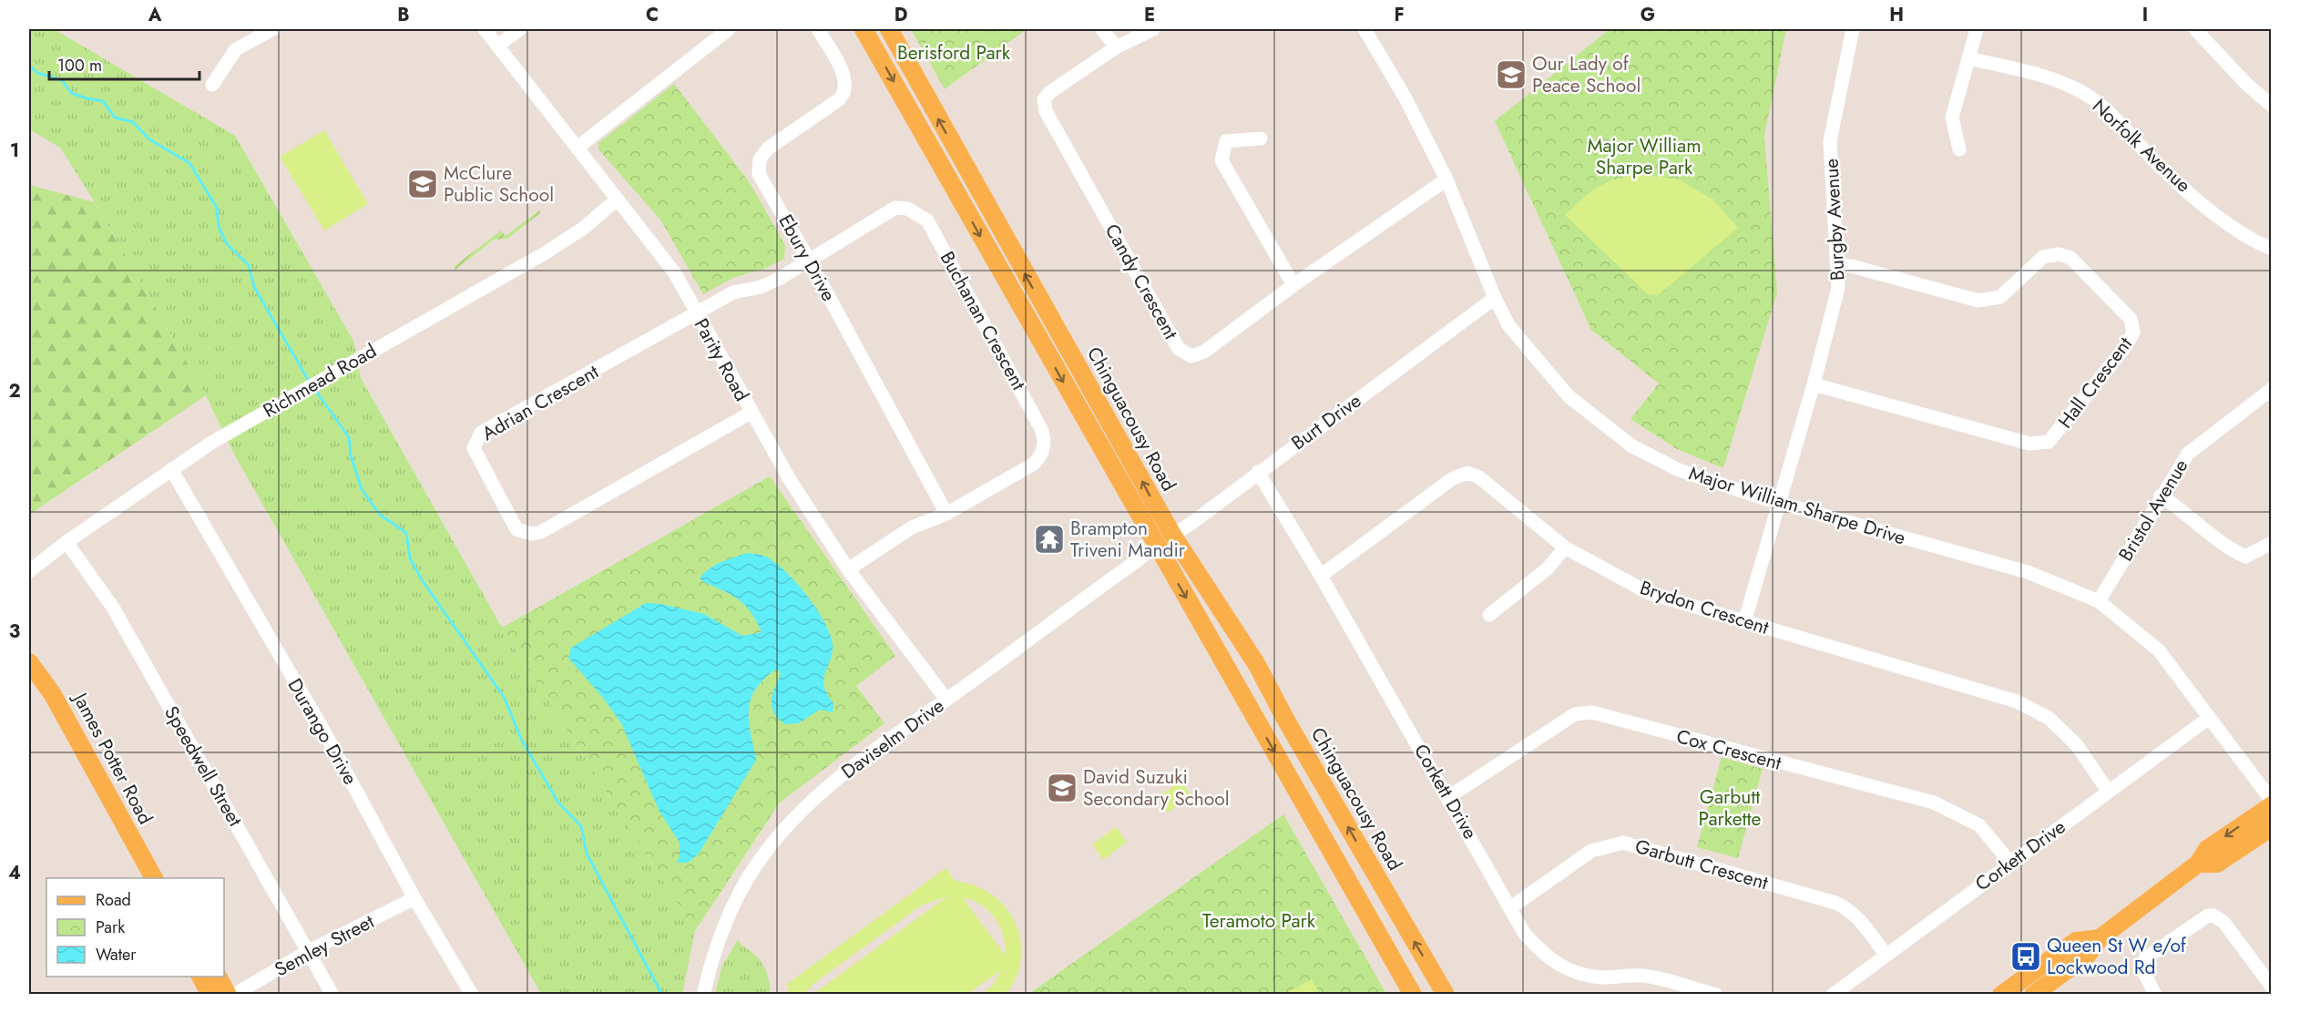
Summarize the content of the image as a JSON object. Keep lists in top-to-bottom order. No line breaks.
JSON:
{"streets":{"main road":["Chinguacousy Road","James Potter Road"],"street":["Norfolk Avenue","Burgby Avenue","Ebury Drive","Candy Crescent","Buchanan Crescent","Parity Road","Richmead Road","Hall Crescent","Adrian Crescent","Burt Drive","Major William Sharpe Drive","Bristol Avenue","Brydon Crescent","Durango Drive","Daviselm Drive","Cox Crescent","Speedwell Street","Corkett Drive","Garbutt Crescent","Semley Street"]},"crossings":[["Burgby Avenue","Hall Crescent"],["Burgby Avenue","Major William Sharpe Drive"],["Burgby Avenue","Brydon Crescent"],["Ebury Drive","Buchanan Crescent"],["Candy Crescent","Major William Sharpe Drive"],["Buchanan Crescent","Parity Road"],["Buchanan Crescent","Adrian Crescent"],["Parity Road","Richmead Road"],["Parity Road","Adrian Crescent"],["Parity Road","Daviselm Drive"],["Richmead Road","Durango Drive"],["Richmead Road","Speedwell Street"],["Chinguacousy Road","Burt Drive"],["Chinguacousy Road","Daviselm Drive"],["Burt Drive","Major William Sharpe Drive"],["Burt Drive","Daviselm Drive"],["Burt Drive","Corkett Drive"],["Major William Sharpe Drive","Bristol Avenue"],["Major William Sharpe Drive","Corkett Drive"],["Brydon Crescent","Corkett Drive"],["Durango Drive","Semley Street"],["Cox Crescent","Corkett Drive"],["Speedwell Street","Semley Street"],["Corkett Drive","Garbutt Crescent"]],"parks":["Berisford Park","Major William Sharpe Park","Garbutt Parkette","Teramoto Park"],"places":{"school or university":["Our Lady of Peace School","McClure Public School","David Suzuki Secondary School"],"temple":["Brampton Triveni Mandir"],"bus stop":["Queen St W e/of Lockwood Rd"]},"legend":["Road","Park","Water"],"scale_bar":"100 m","grid":{"columns":["A","B","C","D","E","F","G","H","I"],"rows":["1","2","3","4"]}}
